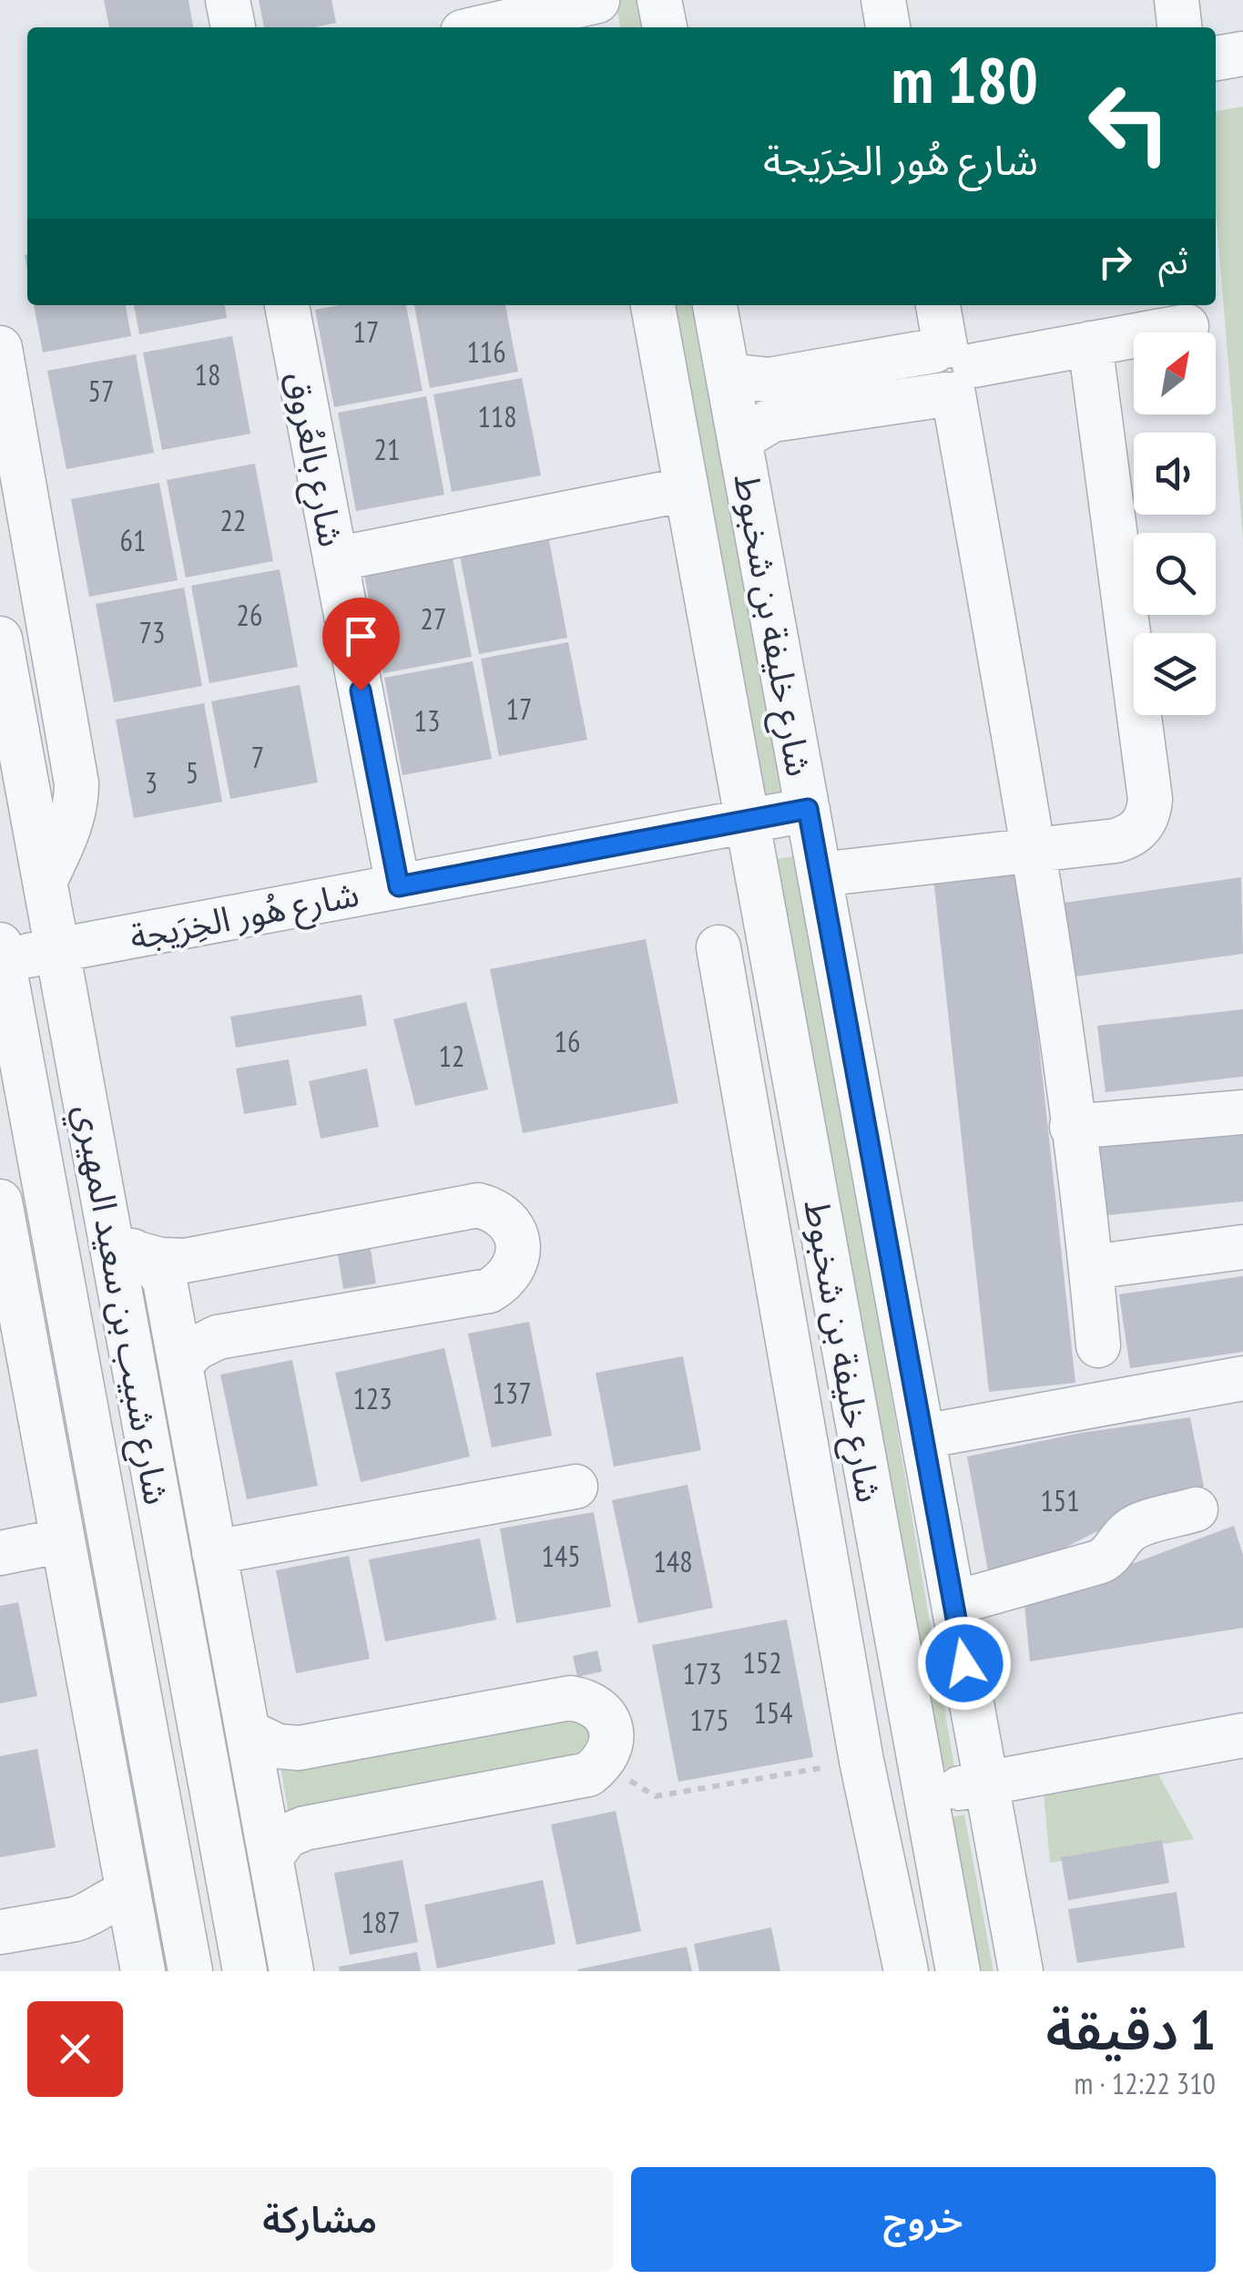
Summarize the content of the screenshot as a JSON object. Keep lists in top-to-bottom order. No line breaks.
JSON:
{"streets":{"street":["شارع بالعُروق","شارع خليفة بن شخبوط","شارع هُور الخِرَيجة","شارع شبيب بن سعيد المهيري"]},"crossings":[["شارع بالعُروق","شارع هُور الخِرَيجة"],["شارع خليفة بن شخبوط","شارع هُور الخِرَيجة"],["شارع هُور الخِرَيجة","شارع شبيب بن سعيد المهيري"]],"house_numbers":["17","116","18","57","118","21","22","61","26","27","73","17","13","7","5","3","16","12","137","123","151","145","148","152","173","154","175","187"],"north":"top right","page":{"turn":["180 m","شارع هُور الخِرَيجة"],"then":"ثم","heading":["1 دقيقة","310 m · 12:22"],"buttons":["خروج","مشاركة"]}}
